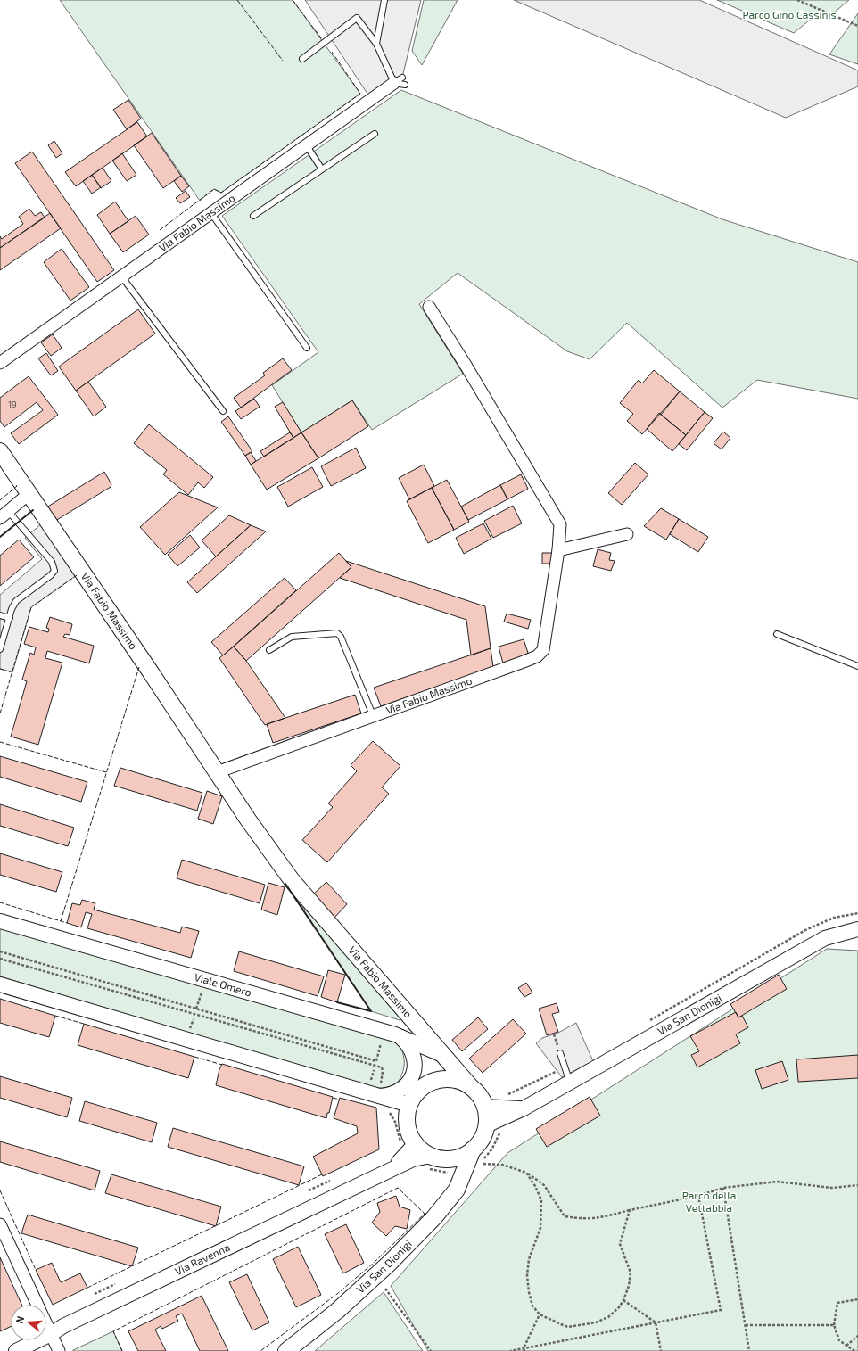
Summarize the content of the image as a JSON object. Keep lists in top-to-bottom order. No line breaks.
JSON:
{"streets":{"main road":["Via Fabio Massimo","Via San Dionigi"],"street":["Viale Omero","Via Ravenna"]},"crossings":[["Via Fabio Massimo","Viale Omero"],["Via Fabio Massimo","Via San Dionigi"],["Via Fabio Massimo","Via Ravenna"],["Via San Dionigi","Via Ravenna"]],"parks":["Parco Gino Cassinis","Parco della Vettabbia"],"house_numbers":["19"],"north":"left"}
